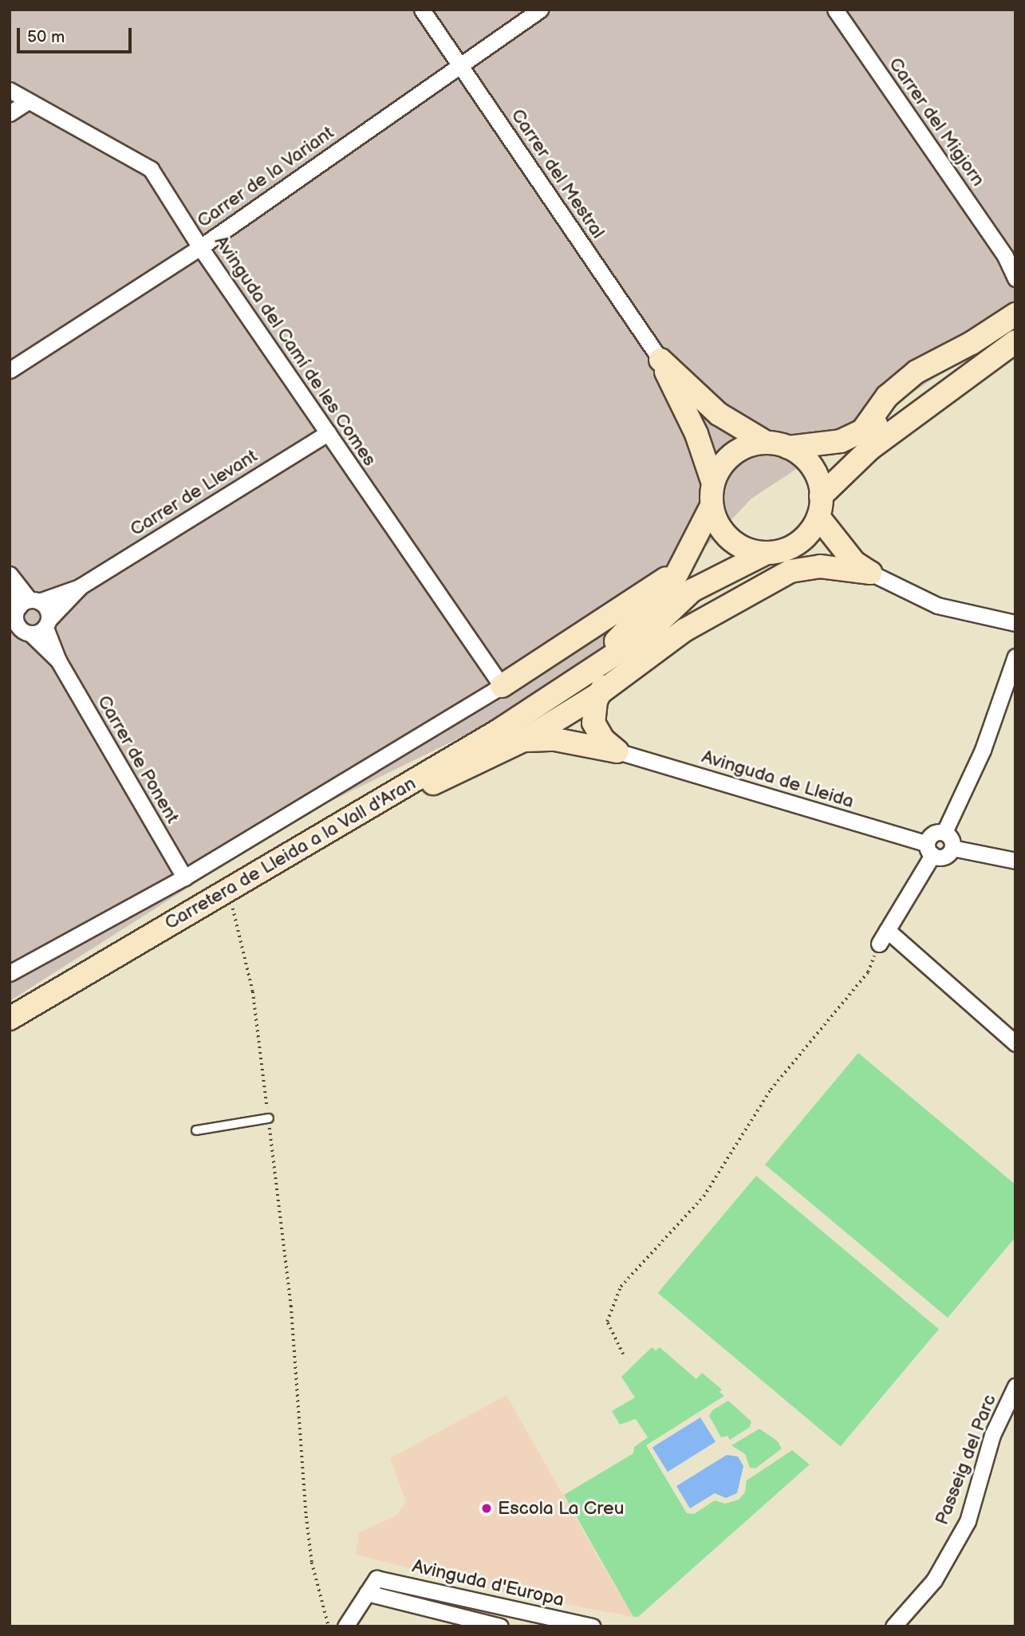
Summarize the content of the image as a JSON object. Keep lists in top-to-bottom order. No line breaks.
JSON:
{"streets":{"main road":["Carretera de Lleida a la Vall d'Aran"],"street":["Carrer del Migjorn","Carrer del Mestral","Carrer de la Variant","Avinguda del Camí de les Comes","Carrer de Llevant","Carrer de Ponent","Avinguda de Lleida","Passeig del Parc","Avinguda d'Europa"]},"crossings":[["Carrer del Mestral","Carrer de la Variant"],["Carrer de la Variant","Avinguda del Camí de les Comes"],["Avinguda del Camí de les Comes","Carrer de Llevant"],["Carrer de Llevant","Carrer de Ponent"]],"places":["Escola La Creu"],"scale_bar":"50 m"}
